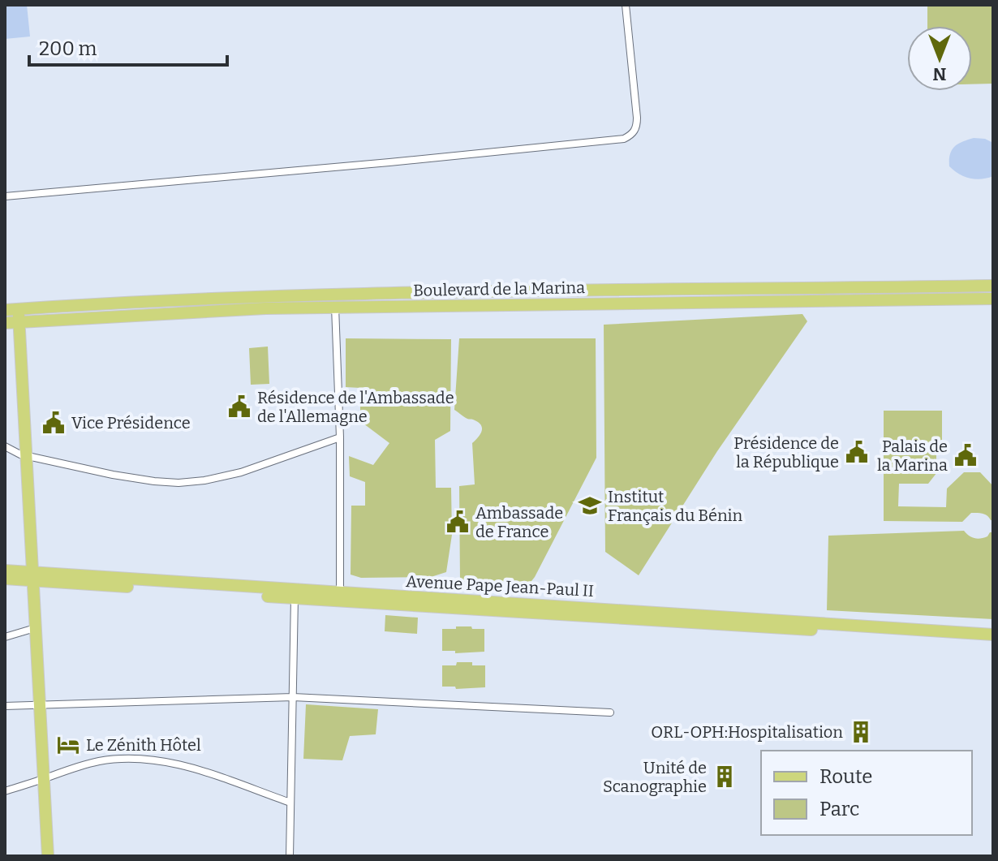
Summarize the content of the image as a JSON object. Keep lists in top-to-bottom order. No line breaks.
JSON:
{"streets":{"main road":["Boulevard de la Marina","Avenue Pape Jean-Paul II"]},"places":{"public building":["Résidence de l'Ambassade de l'Allemagne","Vice Présidence","Présidence de la République","Palais de la Marina","Ambassade de France"],"school or university":["Institut Français du Bénin"],"building":["ORL-OPH:Hospitalisation","Unité de Scanographie"],"hotel":["Le Zénith Hôtel"]},"legend":["Route","Parc"],"scale_bar":"200 m","north":"bottom"}
